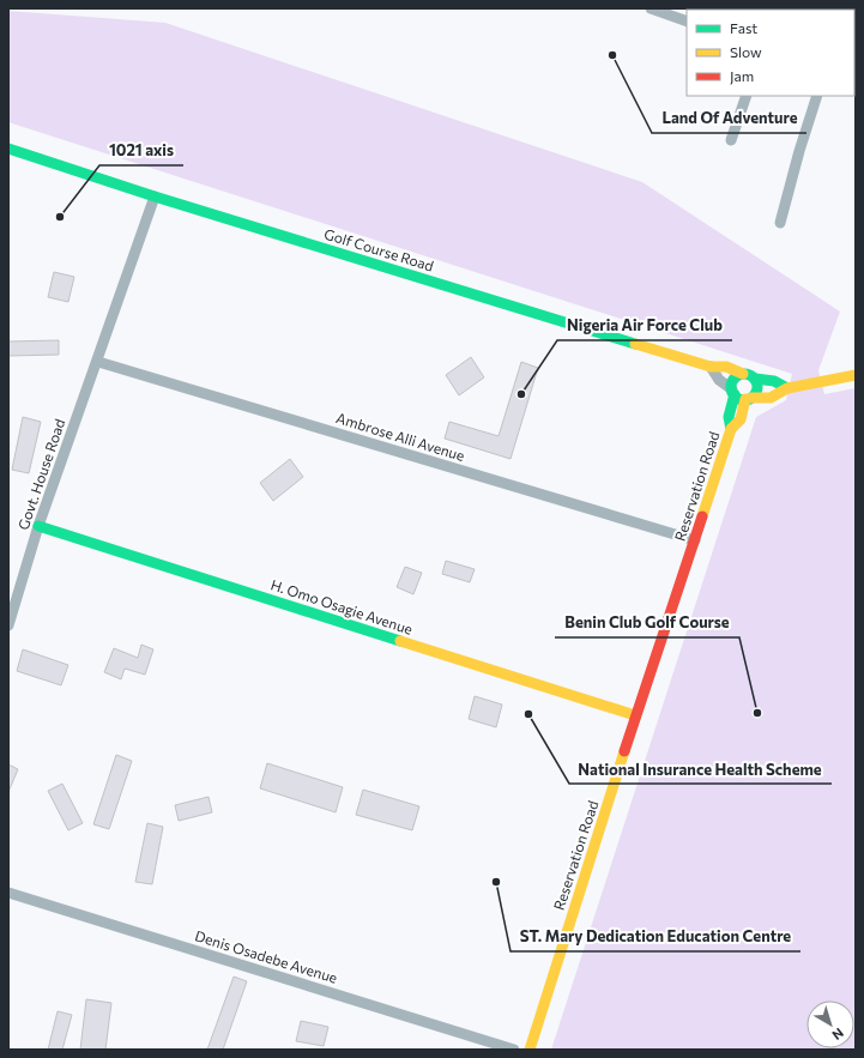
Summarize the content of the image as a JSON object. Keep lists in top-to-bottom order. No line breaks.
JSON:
{"streets":{"street":["Golf Course Road","Ambrose Alli Avenue","Govt. House Road","Reservation Road","H. Omo Osagie Avenue","Denis Osadebe Avenue"]},"crossings":[["Golf Course Road","Govt. House Road"],["Golf Course Road","Reservation Road"],["Ambrose Alli Avenue","Govt. House Road"],["Ambrose Alli Avenue","Reservation Road"],["Govt. House Road","H. Omo Osagie Avenue"],["Reservation Road","H. Omo Osagie Avenue"]],"places":["Land Of Adventure","1021 axis","Nigeria Air Force Club","Benin Club Golf Course","National Insurance Health Scheme","ST. Mary Dedication Education Centre"],"legend":["Fast","Slow","Jam"],"north":"bottom right"}
